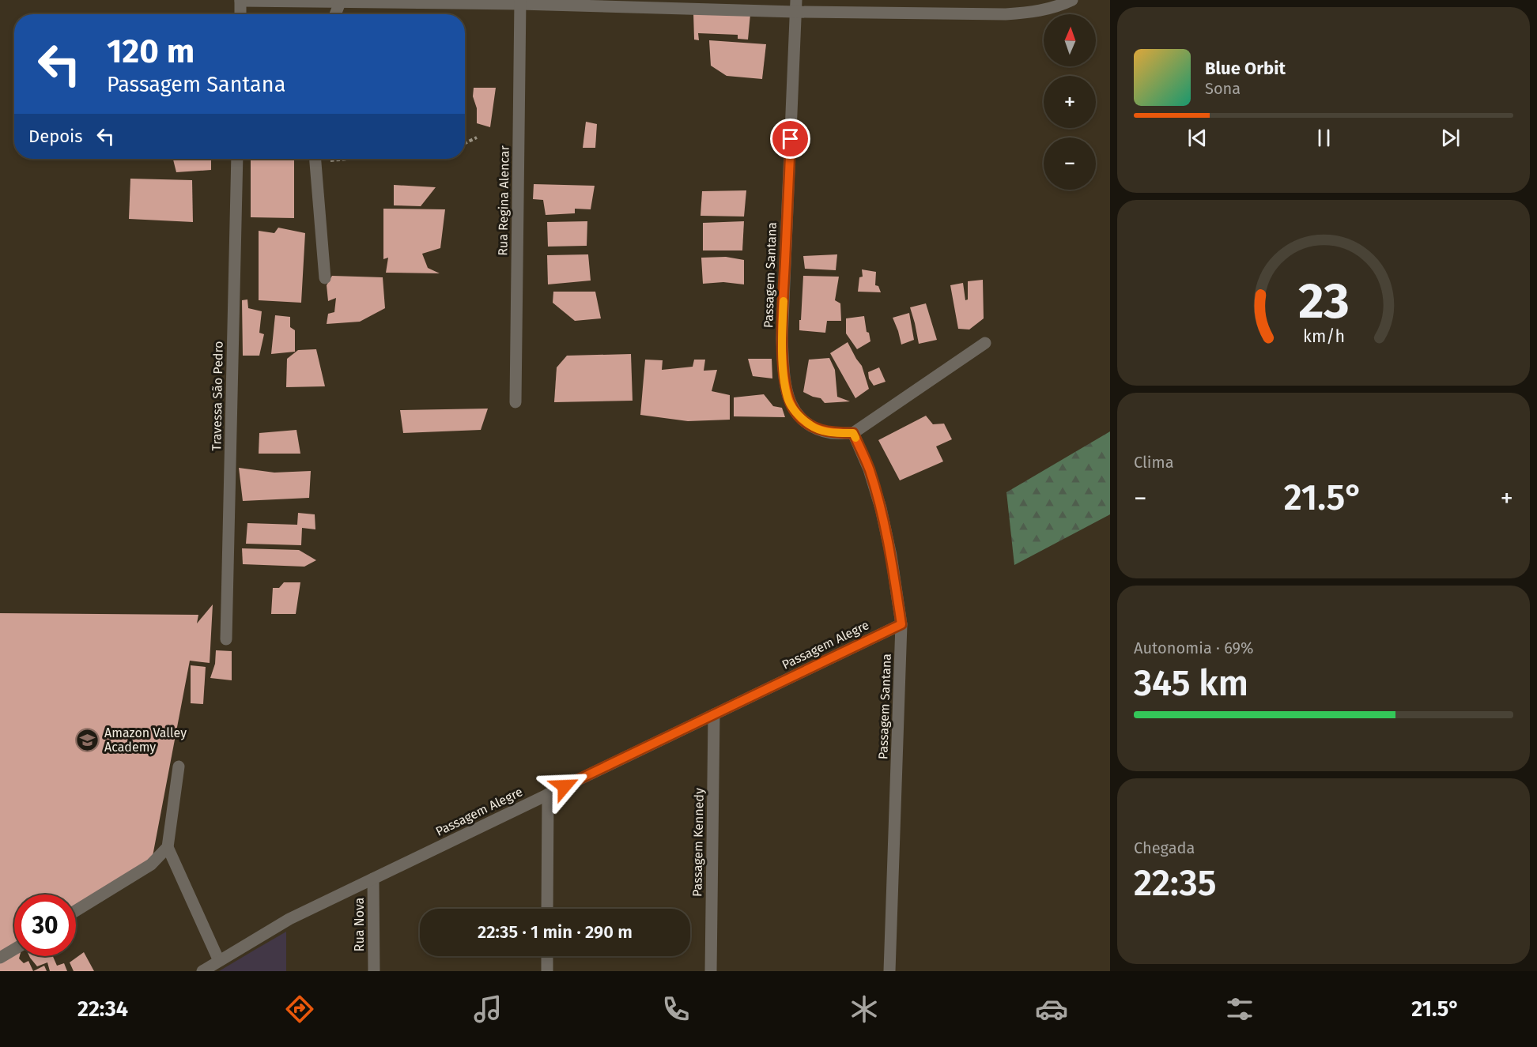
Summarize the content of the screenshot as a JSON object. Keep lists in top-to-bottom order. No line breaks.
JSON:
{"streets":{"street":["Rua Regina Alencar","Passagem Santana","Travessa São Pedro","Passagem Alegre","Passagem Kennedy","Rua Nova"]},"crossings":[["Passagem Santana","Passagem Alegre"],["Passagem Alegre","Passagem Kennedy"],["Passagem Alegre","Rua Nova"]],"places":{"school or university":["Amazon Valley Academy"]},"north":"top","page":{"map_buttons":["+","−"],"turn":["120 m","Passagem Santana"],"song":["Blue Orbit","Sona"],"then":"Depois","tile":["Clima",["Autonomia · 69%","345 km"],["Chegada","22:35"]],"heat":["−","21.5°","+"],"limit":"30","trip":"22:35 · 1 min · 290 m","tabs":["22:34","21.5°"],"gauge":["23","km/h"]}}
